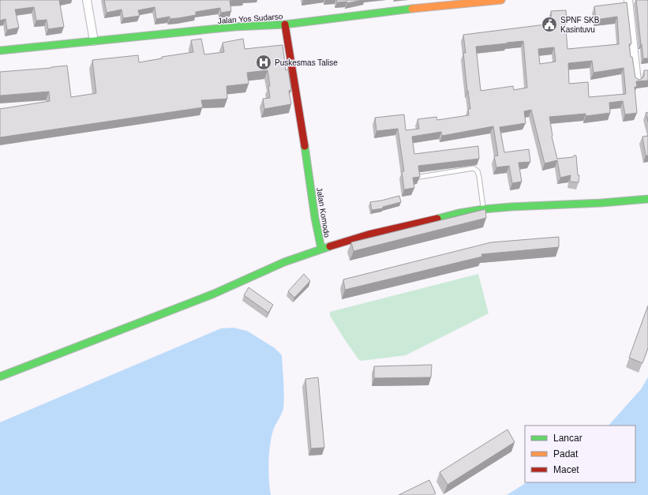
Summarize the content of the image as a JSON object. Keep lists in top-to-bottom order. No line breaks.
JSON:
{"streets":{"main road":["Jalan Yos Sudarso","Jalan Komodo"]},"crossings":[["Jalan Yos Sudarso","Jalan Komodo"]],"places":{"public building":["SPNF SKB Kasintuvu"],"hospital":["Puskesmas Talise"]},"legend":["Lancar","Padat","Macet"]}
